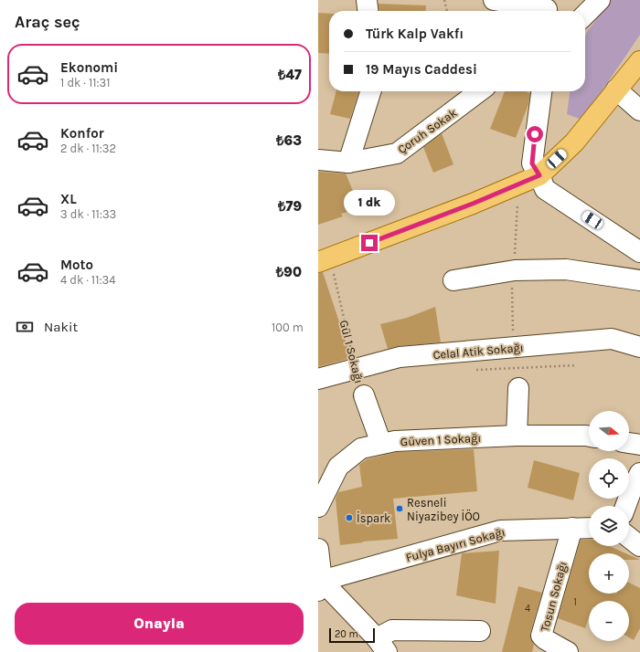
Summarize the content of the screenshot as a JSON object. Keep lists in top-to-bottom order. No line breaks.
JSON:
{"streets":{"street":["Çoruh Sokak","Celal Atik Sokağı","Gül 1 Sokağı","Güven 1 Sokağı","Fulya Bayırı Sokağı","Tosun Sokağı"]},"crossings":[["Celal Atik Sokağı","Gül 1 Sokağı"],["Gül 1 Sokağı","Güven 1 Sokağı"],["Fulya Bayırı Sokağı","Tosun Sokağı"]],"places":["Resneli Niyazibey İÖO","İspark"],"house_numbers":["1","4"],"scale_bar":"20 m","north":"right","page":{"heading":"Araç seç","banner":["Türk Kalp Vakfı","19 Mayıs Caddesi"],"list":[{"name":"Ekonomi","note":"1 dk · 11:31","value":"₺47"},{"name":"Konfor","note":"2 dk · 11:32","value":"₺63"},{"name":"XL","note":"3 dk · 11:33","value":"₺79"},{"name":"Moto","note":"4 dk · 11:34","value":"₺90"}],"bubble":"1 dk","pay":["Nakit","100 m"],"map_buttons":["+","−"],"buttons":"Onayla","scale":"20 m"}}
